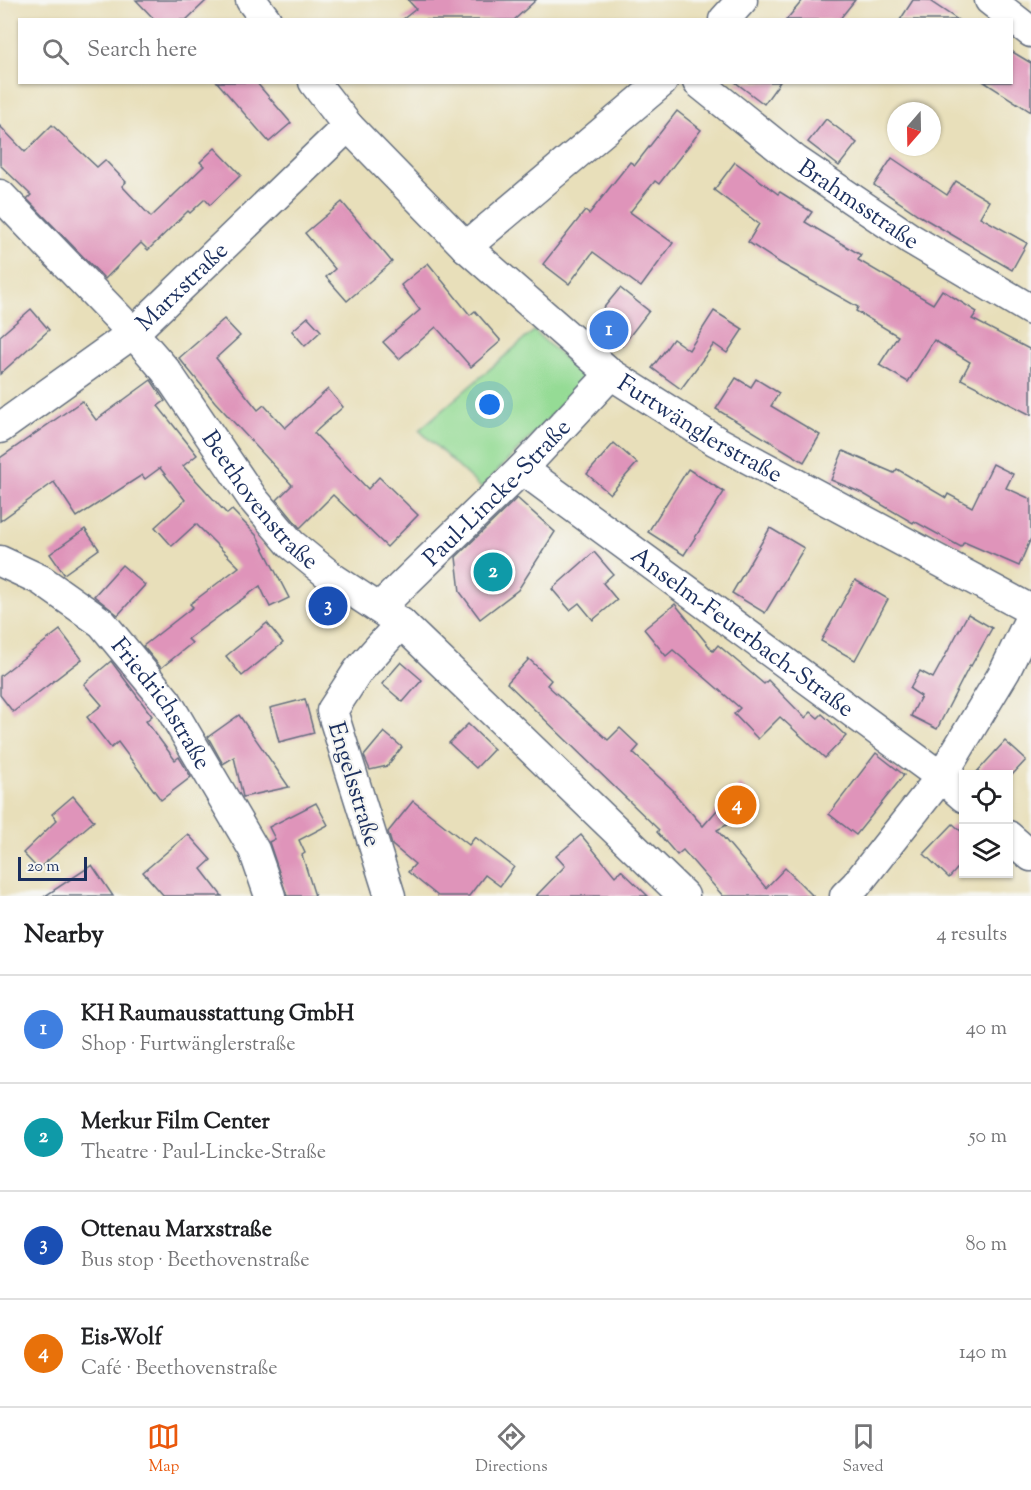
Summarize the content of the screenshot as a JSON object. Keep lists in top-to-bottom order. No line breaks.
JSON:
{"streets":{"street":["Brahmsstraße","Marxstraße","Furtwänglerstraße","Paul-Lincke-Straße","Beethovenstraße","Anselm-Feuerbach-Straße","Friedrichstraße","Engelsstraße"]},"crossings":[["Marxstraße","Furtwänglerstraße"],["Marxstraße","Beethovenstraße"],["Furtwänglerstraße","Paul-Lincke-Straße"],["Paul-Lincke-Straße","Beethovenstraße"],["Paul-Lincke-Straße","Anselm-Feuerbach-Straße"],["Paul-Lincke-Straße","Engelsstraße"],["Beethovenstraße","Engelsstraße"]],"scale_bar":"20 m","north":"bottom","page":{"search":"Search here","pins":["1","2","3","4"],"scale":"20 m","heading":["Nearby","4 results"],"list":[{"mark":"1","name":"KH Raumausstattung GmbH","note":"Shop · Furtwänglerstraße","value":"40 m"},{"mark":"2","name":"Merkur Film Center","note":"Theatre · Paul-Lincke-Straße","value":"50 m"},{"mark":"3","name":"Ottenau Marxstraße","note":"Bus stop · Beethovenstraße","value":"80 m"},{"mark":"4","name":"Eis-Wolf","note":"Café · Beethovenstraße","value":"140 m"}],"nav":["Map","Directions","Saved"]}}
